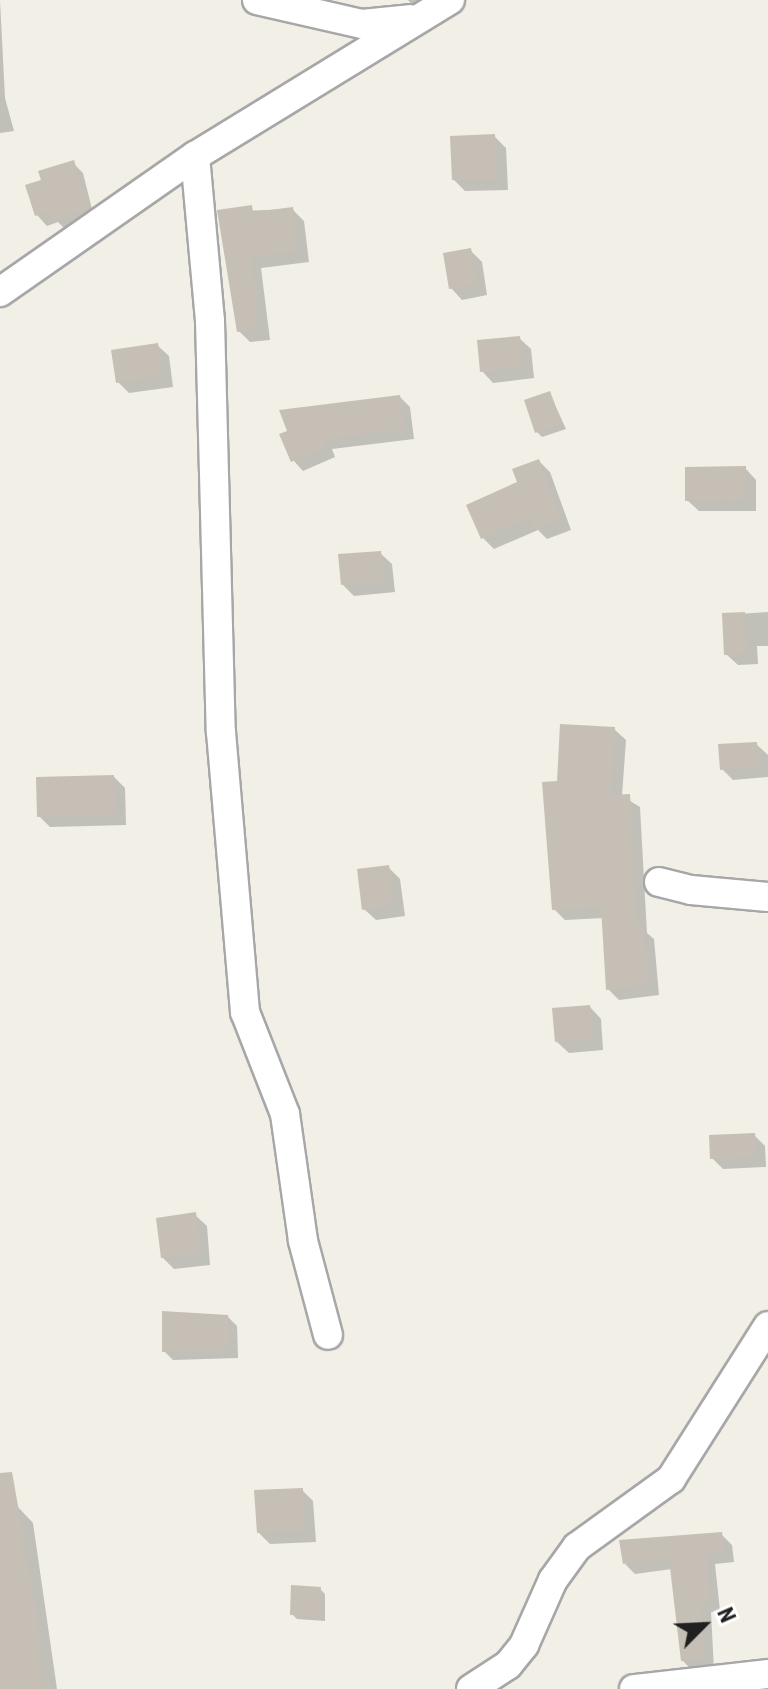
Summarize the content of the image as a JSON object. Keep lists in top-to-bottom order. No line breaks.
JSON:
{"north":"top right"}
